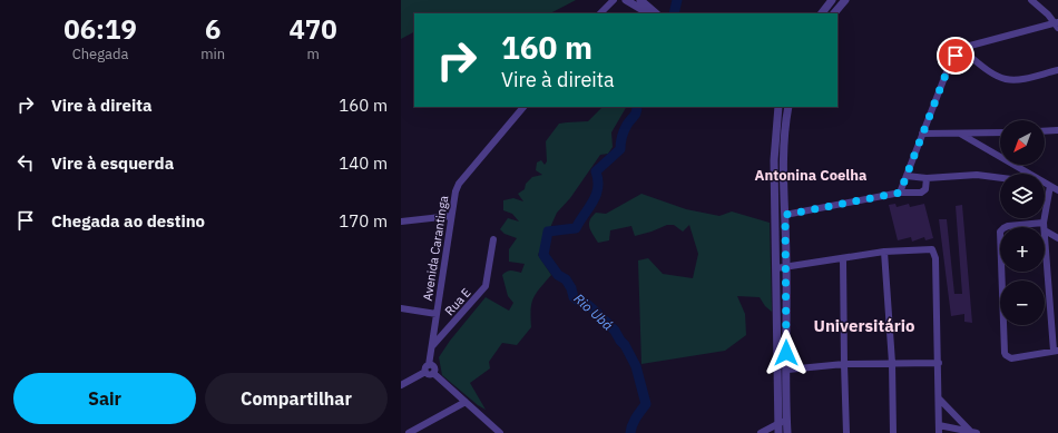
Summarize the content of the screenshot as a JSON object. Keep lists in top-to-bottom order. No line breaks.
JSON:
{"streets":{"street":["Avenida Carantinga","Rua E"]},"crossings":[["Avenida Carantinga","Rua E"]],"districts":["Antonina Coelha","Universitário"],"water":["Rio Ubá"],"north":"bottom left","page":{"eta":["06:19","Chegada","6","min","470","m"],"turn":["160 m","Vire à direita"],"list":[{"name":"Vire à direita","value":"160 m"},{"name":"Vire à esquerda","value":"140 m"},{"name":"Chegada ao destino","value":"170 m"}],"map_buttons":["+","−"],"buttons":["Sair","Compartilhar"]}}
